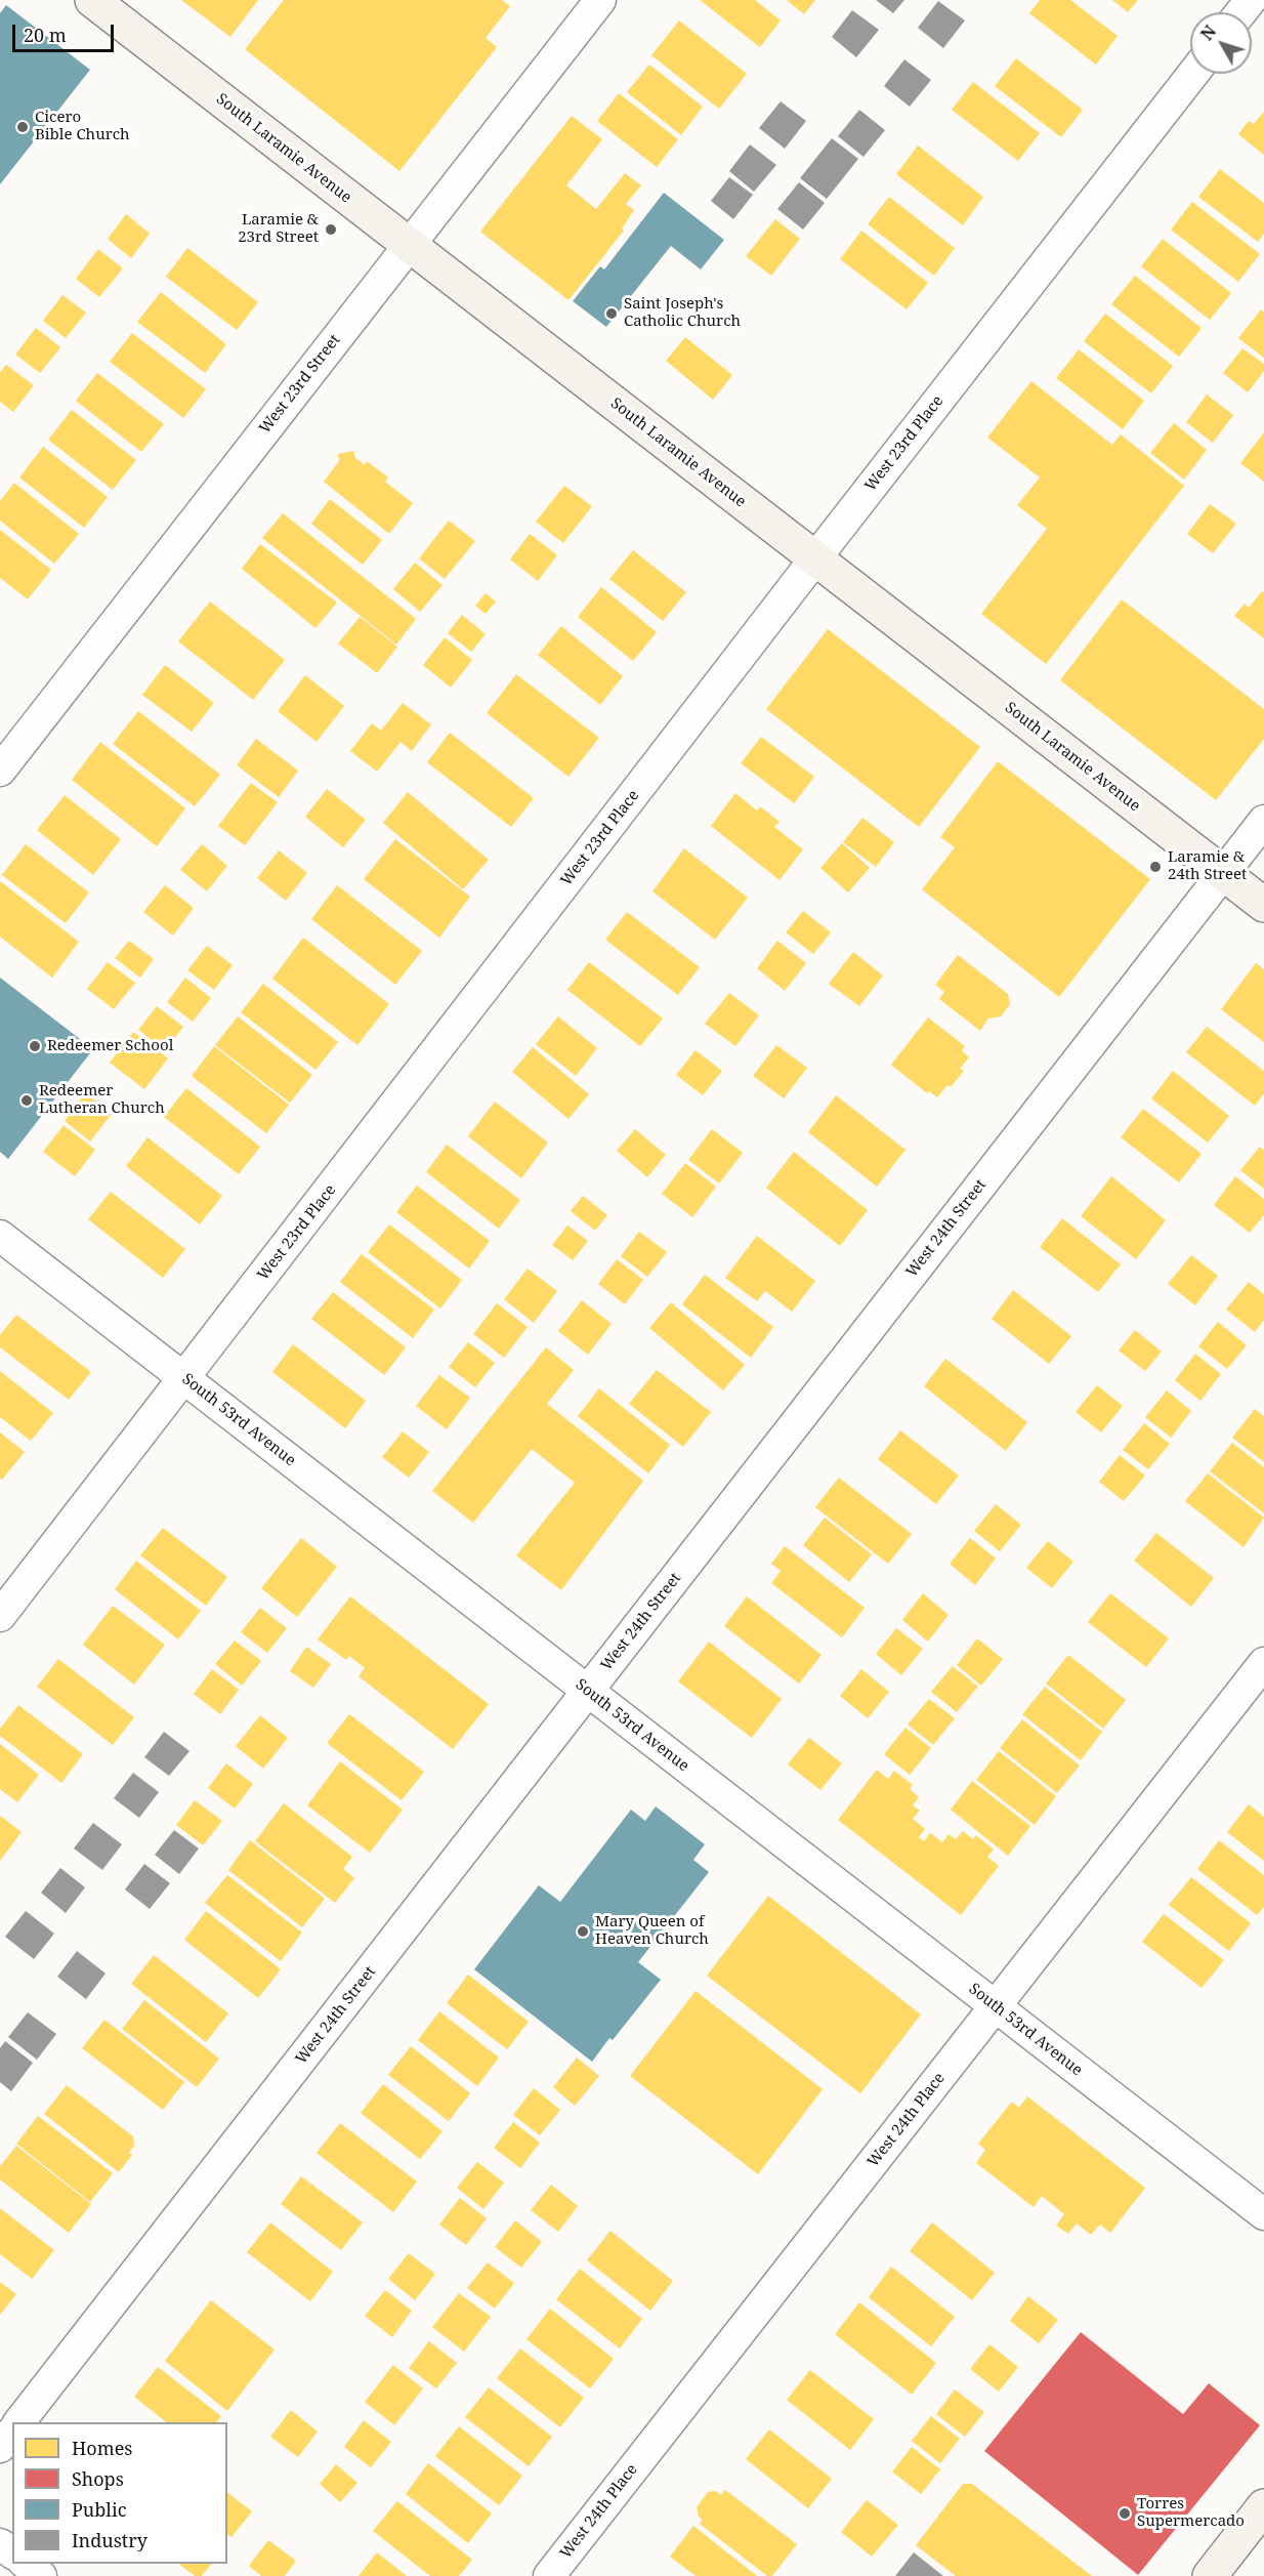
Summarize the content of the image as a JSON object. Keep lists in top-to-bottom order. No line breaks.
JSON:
{"streets":{"main road":["South Laramie Avenue"],"street":["West 23rd Street","West 23rd Place","West 24th Street","South 53rd Avenue","West 24th Place"]},"crossings":[["South Laramie Avenue","West 23rd Street"],["South Laramie Avenue","West 23rd Place"],["South Laramie Avenue","West 24th Street"],["West 23rd Place","South 53rd Avenue"],["West 24th Street","South 53rd Avenue"],["South 53rd Avenue","West 24th Place"]],"places":["Cicero Bible Church","Laramie & 23rd Street","Saint Joseph's Catholic Church","Laramie & 24th Street","Redeemer School","Redeemer Lutheran Church","Mary Queen of Heaven Church","Torres Supermercado"],"legend":["Homes","Shops","Public","Industry"],"scale_bar":"20 m","north":"top left"}
